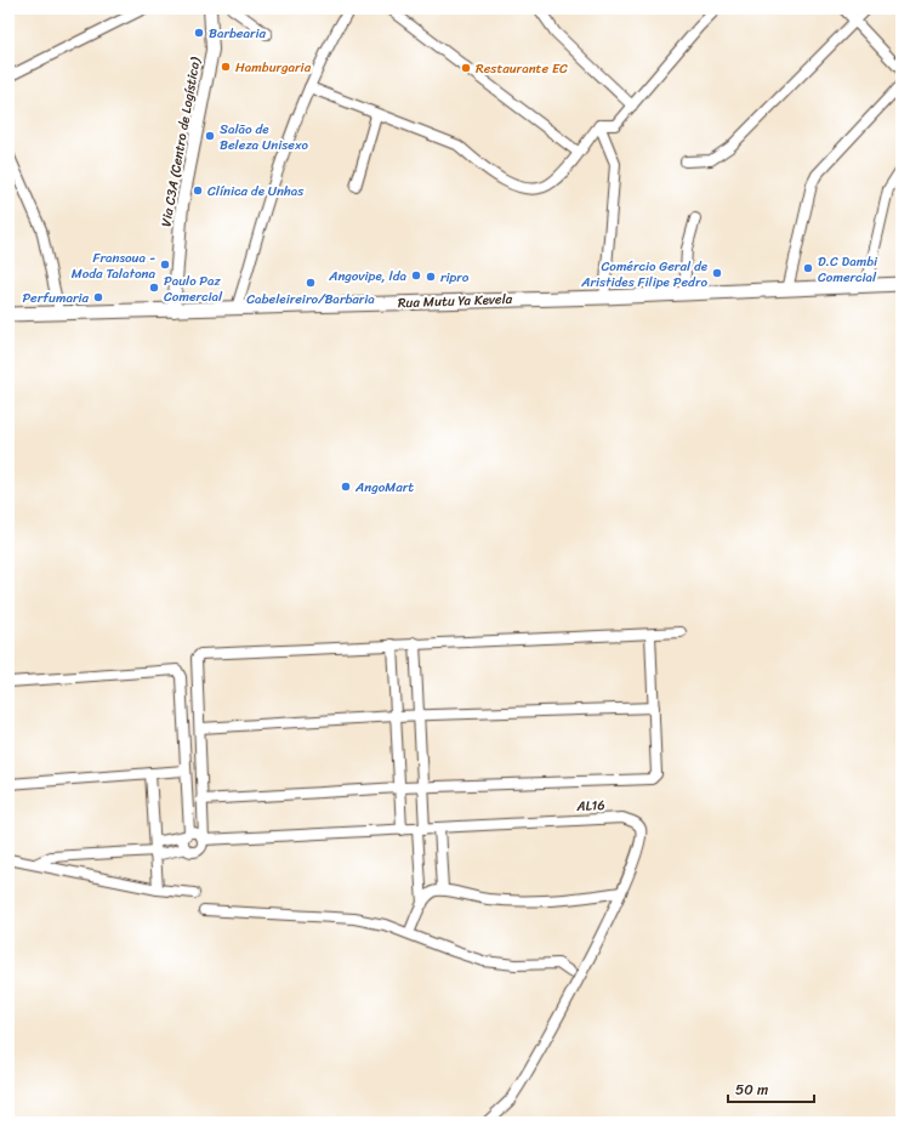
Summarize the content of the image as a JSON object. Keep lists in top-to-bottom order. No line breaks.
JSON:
{"streets":{"main road":["Rua Mutu Ya Kevela"],"street":["Via C3A (Centro de Logística)","AL16"]},"crossings":[["Via C3A (Centro de Logística)","Rua Mutu Ya Kevela"]],"places":["Barbearia","Hamburgaria","Restaurante EC","Salão de Beleza Unisexo","Clínica de Unhas","Fransoua - Moda Talatona","D.C Dambi Comercial","Comércio Geral de Aristides Filipe Pedro","Angovipe, lda","ripro","Cabeleireiro/Barbaria","Paulo Paz Comercial","Perfumaria","AngoMart"],"scale_bar":"50 m"}
